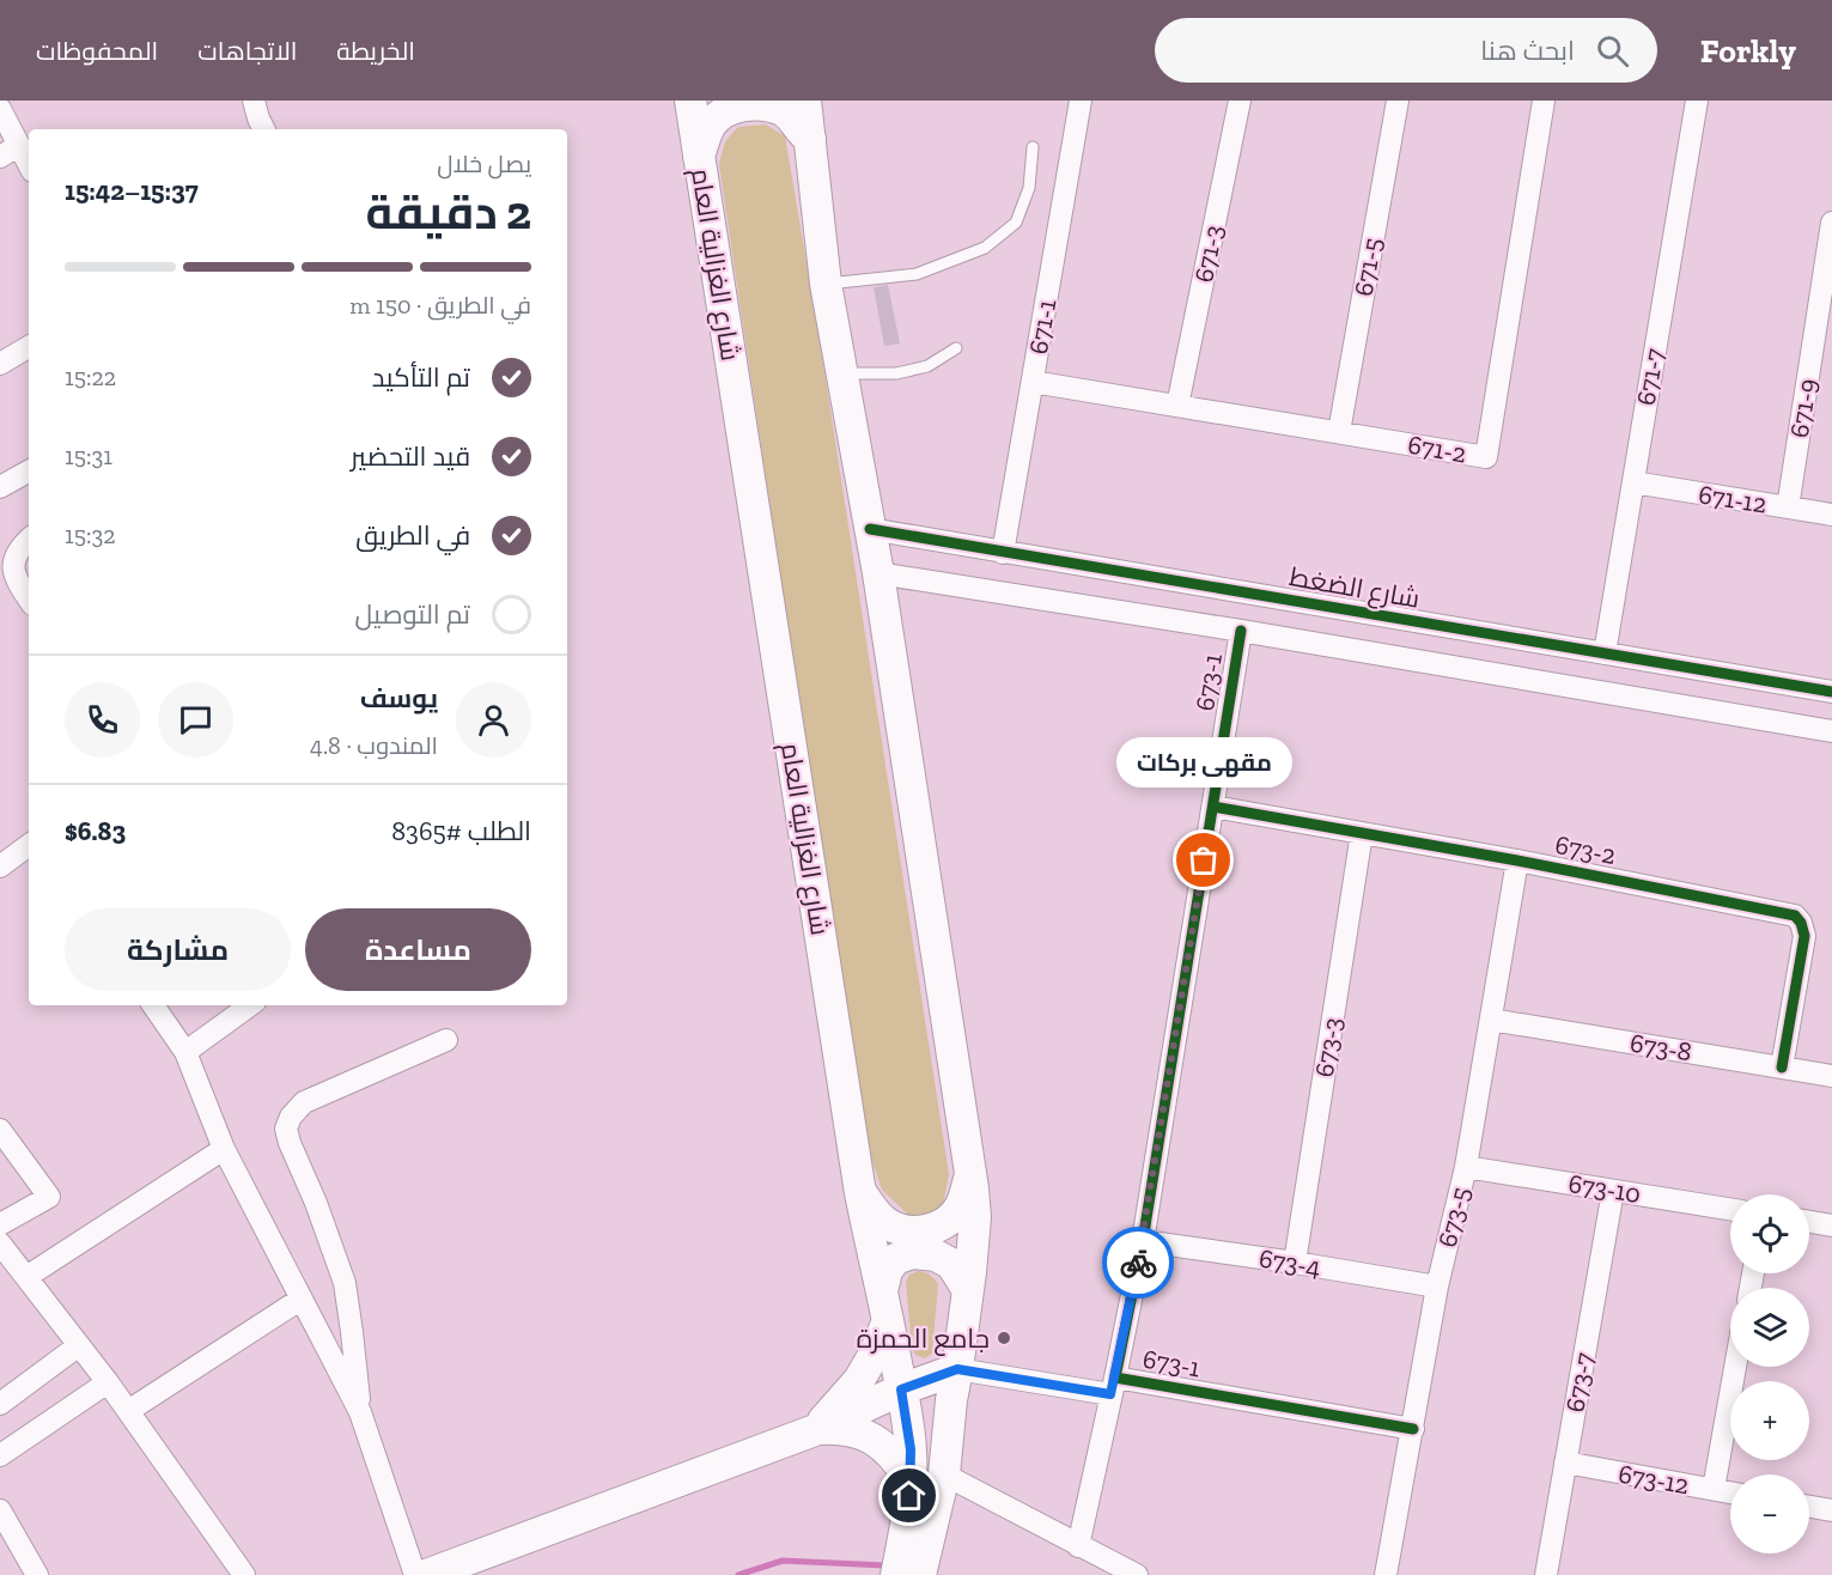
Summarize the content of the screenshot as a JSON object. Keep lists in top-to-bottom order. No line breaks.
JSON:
{"streets":{"main road":["شارع الغزالية العام"],"street":["671-3","671-5","671-1","671-7","671-9","671-2","671-12","شارع الضغط","673-1","673-2","673-3","673-8","673-10","673-5","673-4","673-7","673-12"]},"crossings":[["671-3","671-2"],["671-5","671-2"],["671-1","671-2"],["671-1","شارع الضغط"],["671-7","671-12"],["671-7","شارع الضغط"],["671-9","671-12"],["673-1","673-2"],["673-1","673-5"],["673-1","673-4"],["673-2","673-3"],["673-2","673-8"],["673-2","673-5"],["673-3","673-4"],["673-8","673-5"],["673-10","673-5"],["673-10","673-7"],["673-5","673-4"],["673-7","673-12"]],"places":["مقهى بركات","جامع الحمزة"],"page":{"header":"Forkly","search":"ابحث هنا","nav":["الخريطة","الاتجاهات","المحفوظات"],"heading":["2 دقيقة","يصل خلال","15:37–15:42"],"panel":["يوسف","المندوب · 4.8","الطلب #8365","$6.83"],"bar":"في الطريق · 150 m","list":[["تم التأكيد","15:22"],["قيد التحضير","15:31"],["في الطريق","15:32"],"تم التوصيل"],"bubble":"مقهى بركات","buttons":["مساعدة","مشاركة"],"map_buttons":["+","−"]}}
